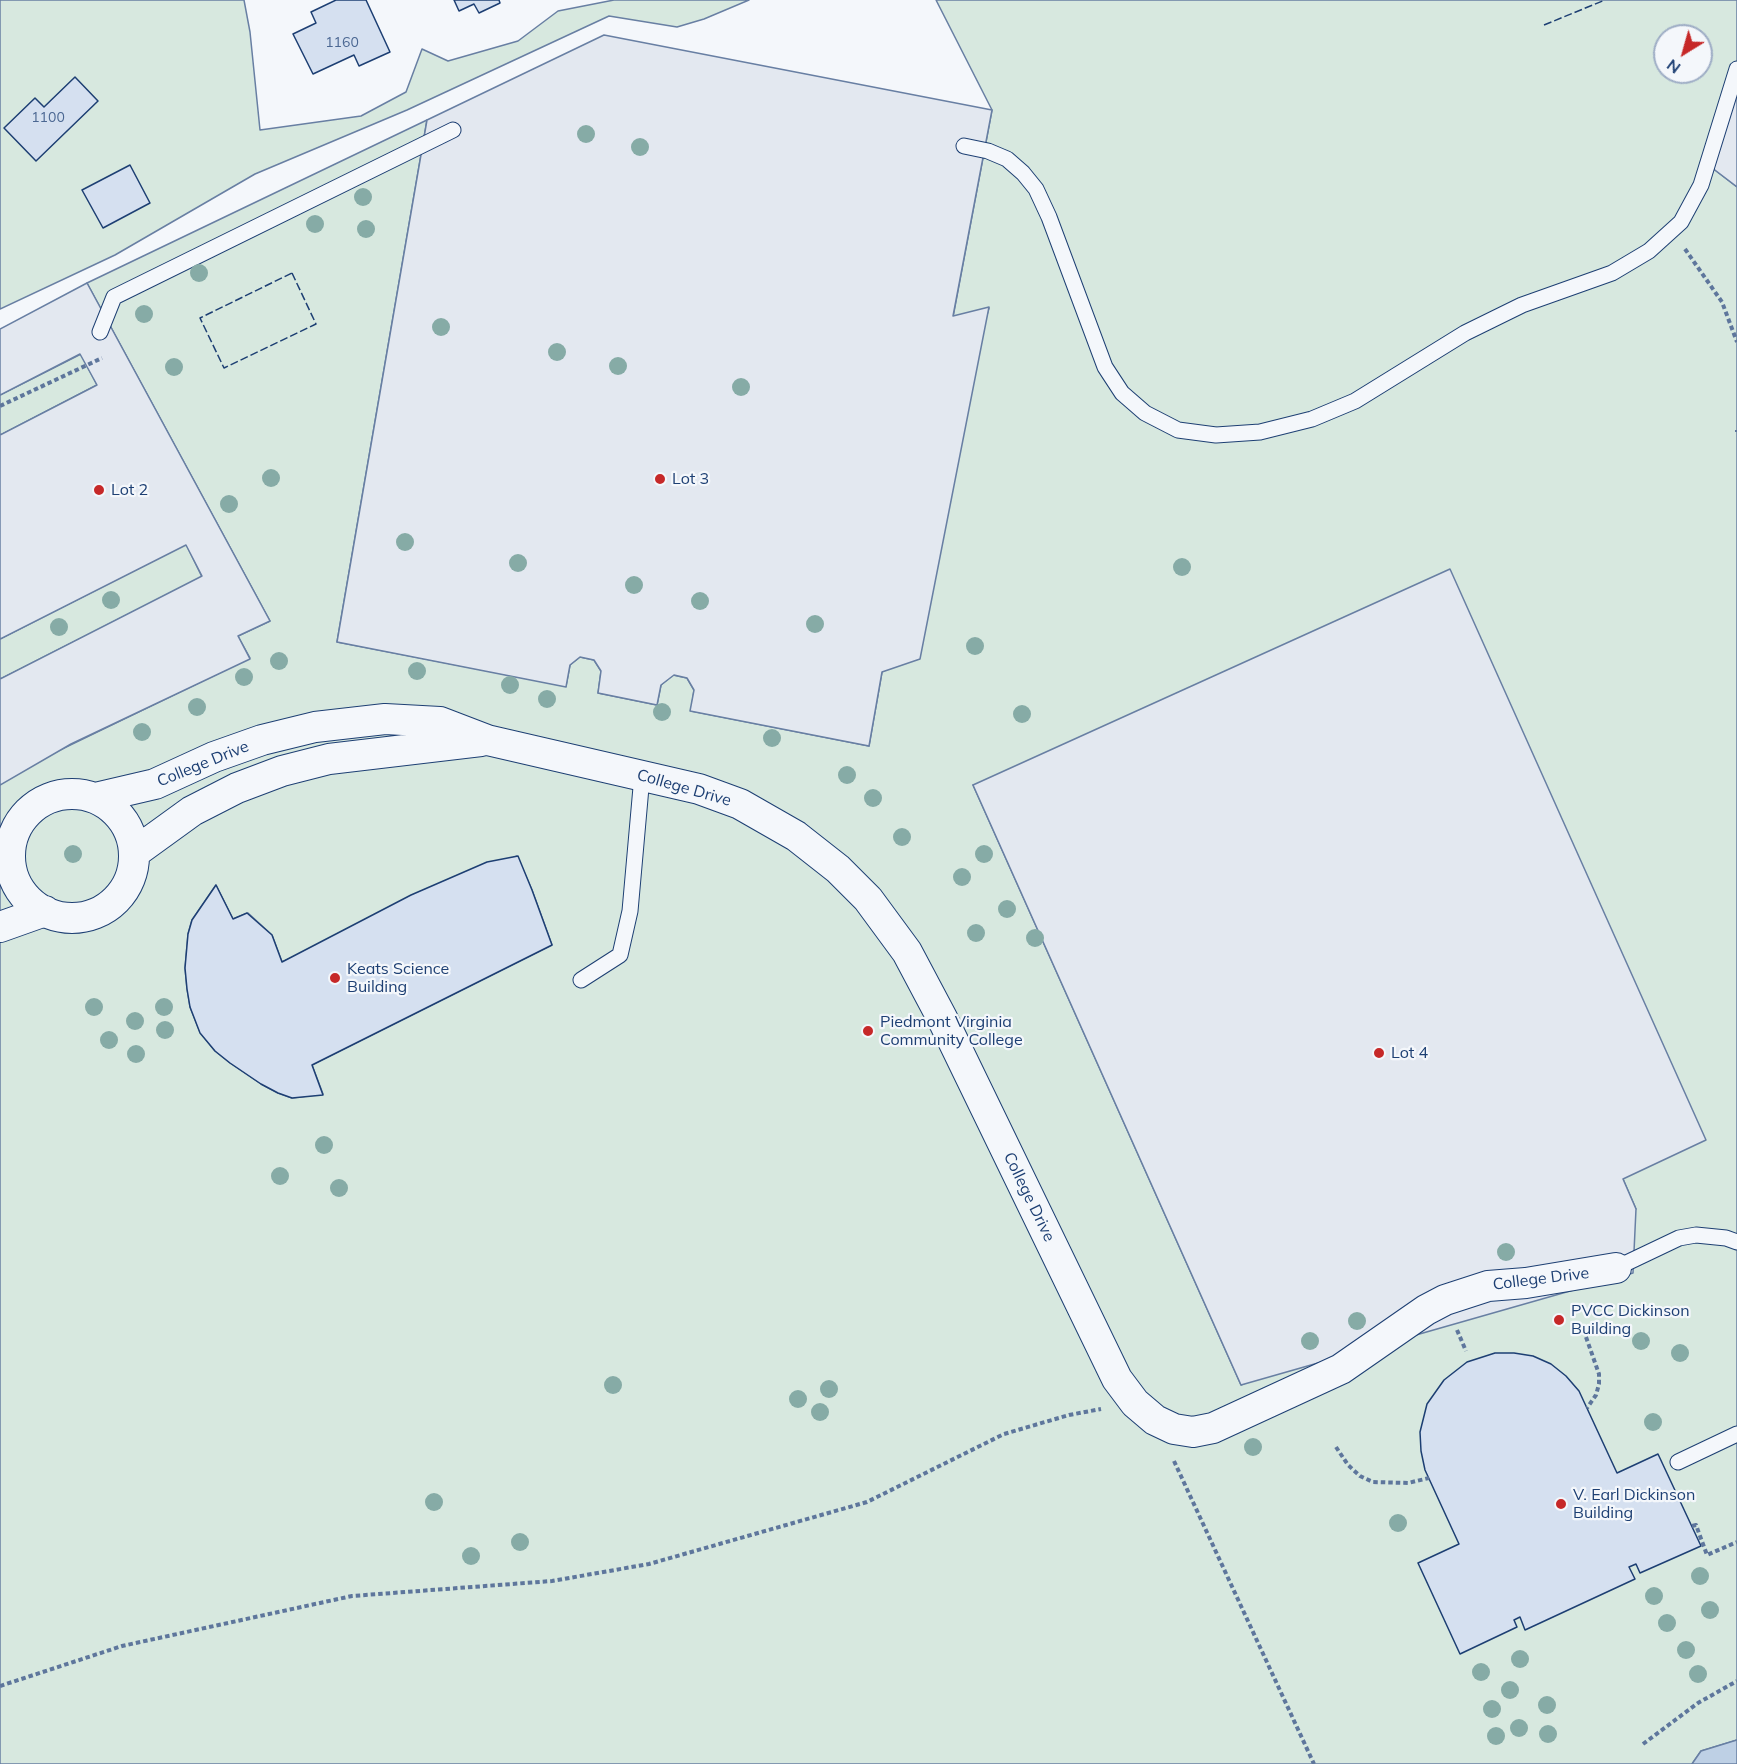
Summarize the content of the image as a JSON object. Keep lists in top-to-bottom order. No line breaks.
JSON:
{"streets":{"street":["College Drive"]},"places":["Lot 3","Lot 2","Keats Science Building","Piedmont Virginia Community College","Lot 4","PVCC Dickinson Building","V. Earl Dickinson Building"],"house_numbers":["1160","1100"],"north":"bottom left"}
